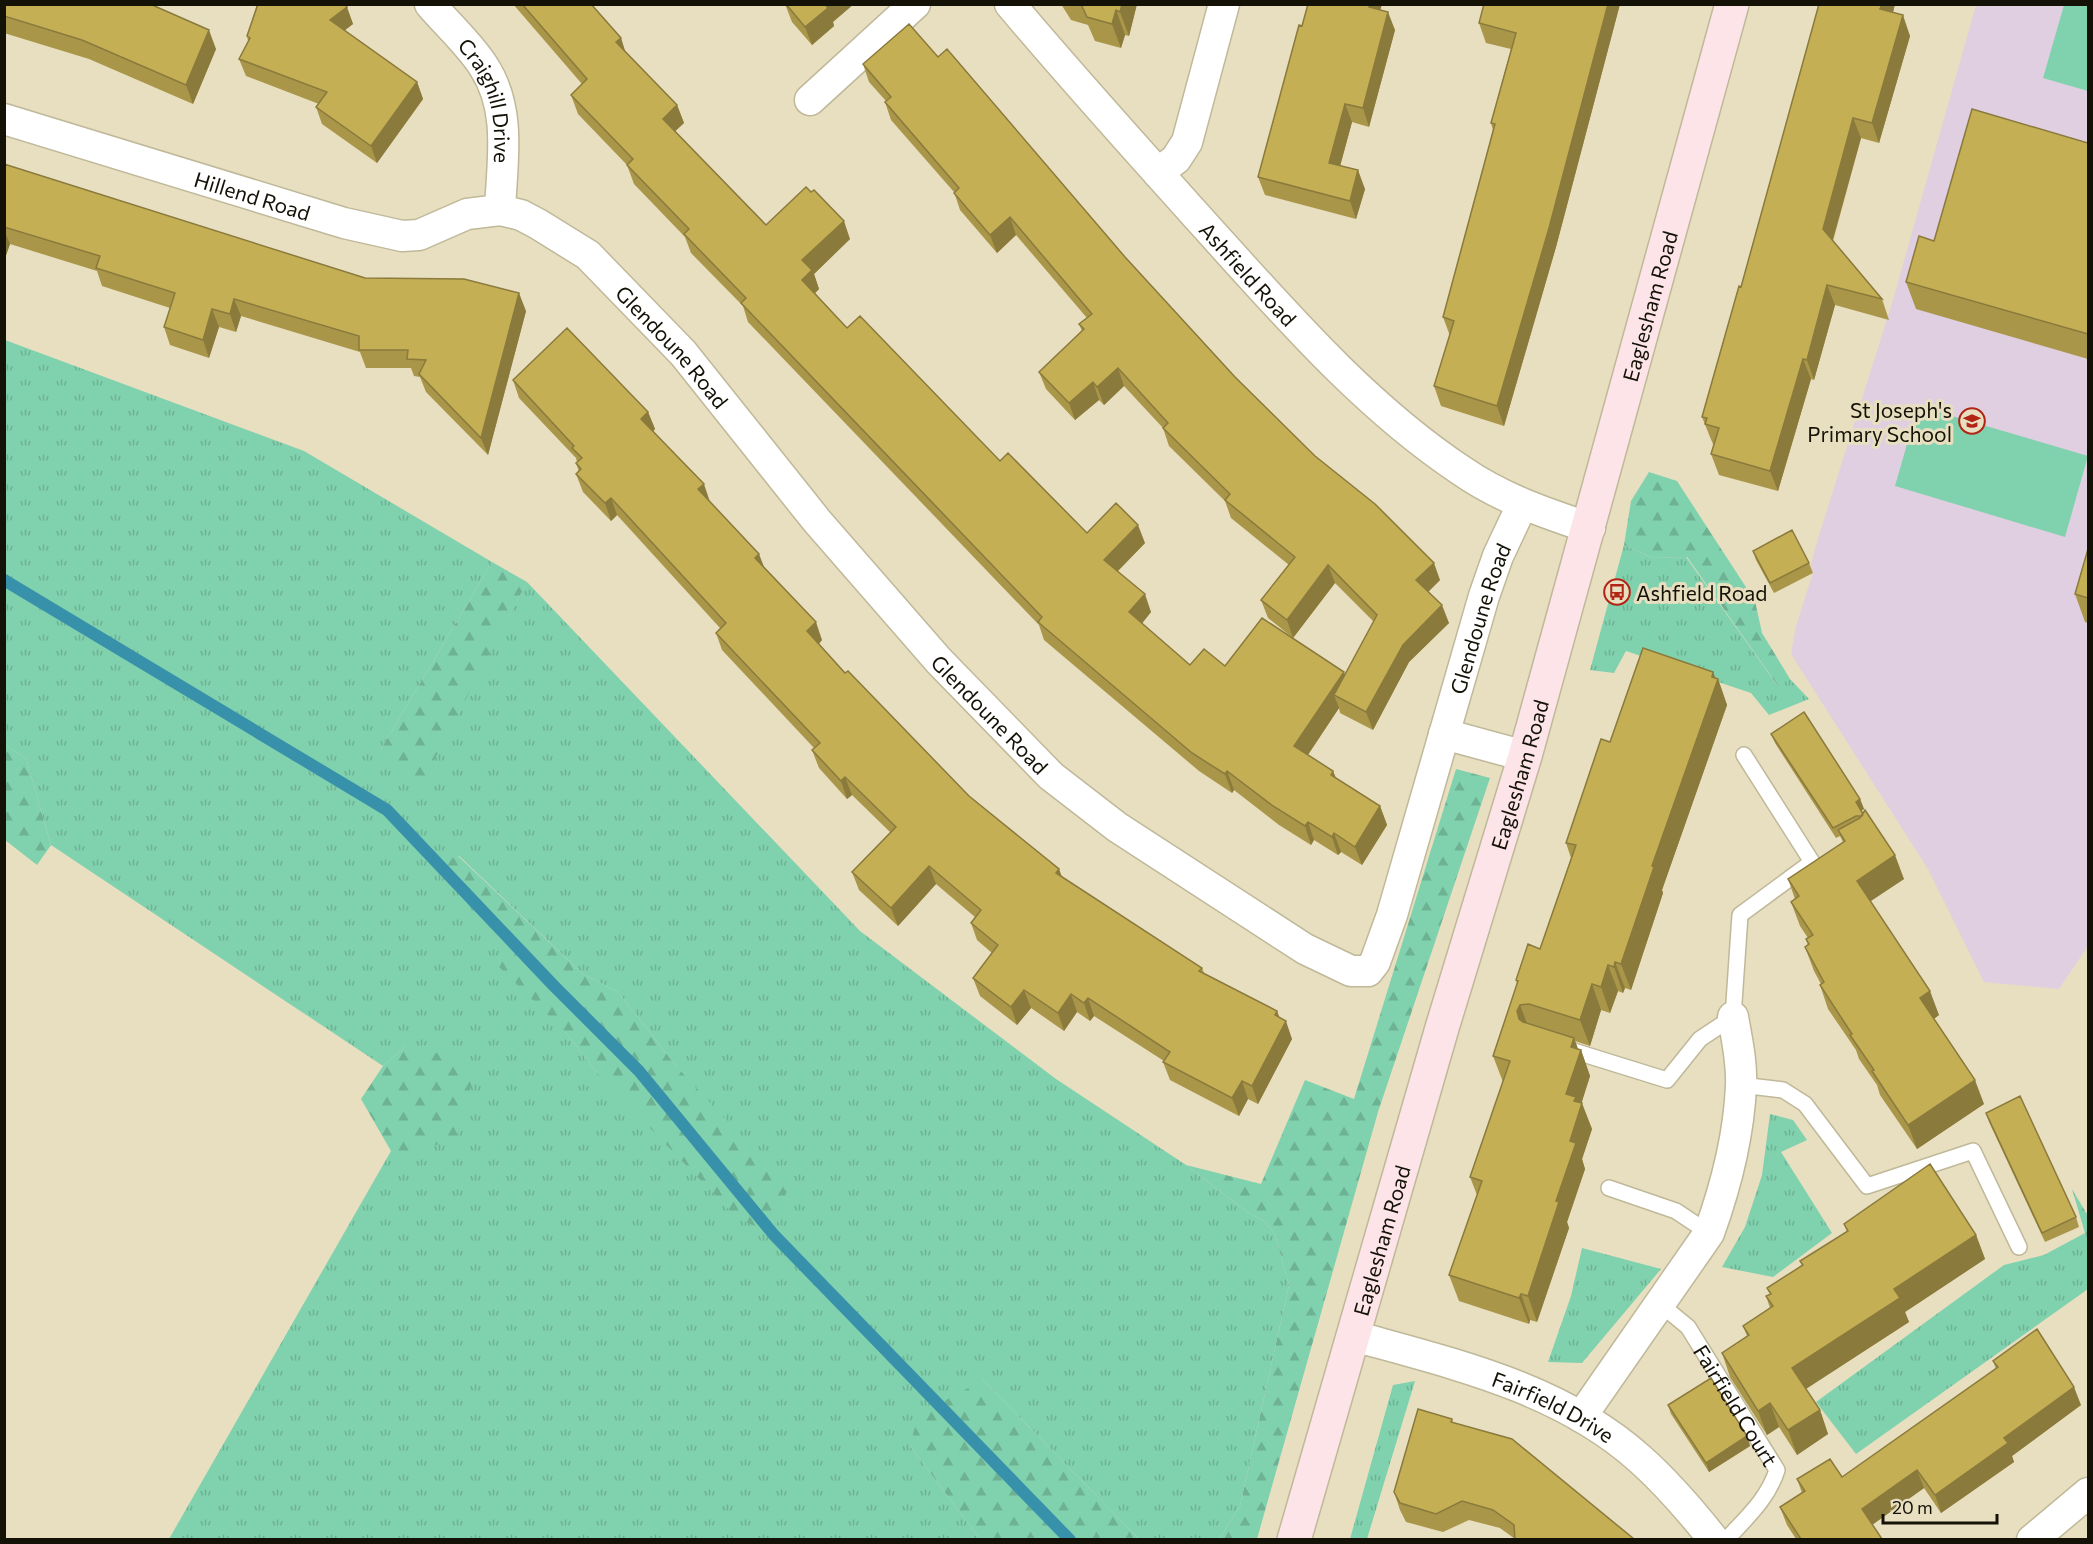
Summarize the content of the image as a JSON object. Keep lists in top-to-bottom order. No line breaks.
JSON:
{"streets":{"main road":["Eaglesham Road"],"street":["Craighill Drive","Hillend Road","Ashfield Road","Glendoune Road","Fairfield Drive"],"lane":["Fairfield Court"]},"crossings":[["Craighill Drive","Hillend Road"],["Craighill Drive","Glendoune Road"],["Hillend Road","Glendoune Road"],["Ashfield Road","Eaglesham Road"],["Ashfield Road","Glendoune Road"],["Eaglesham Road","Fairfield Drive"]],"places":{"school or university":["St Joseph's Primary School"],"bus stop":["Ashfield Road"]},"scale_bar":"20 m"}
